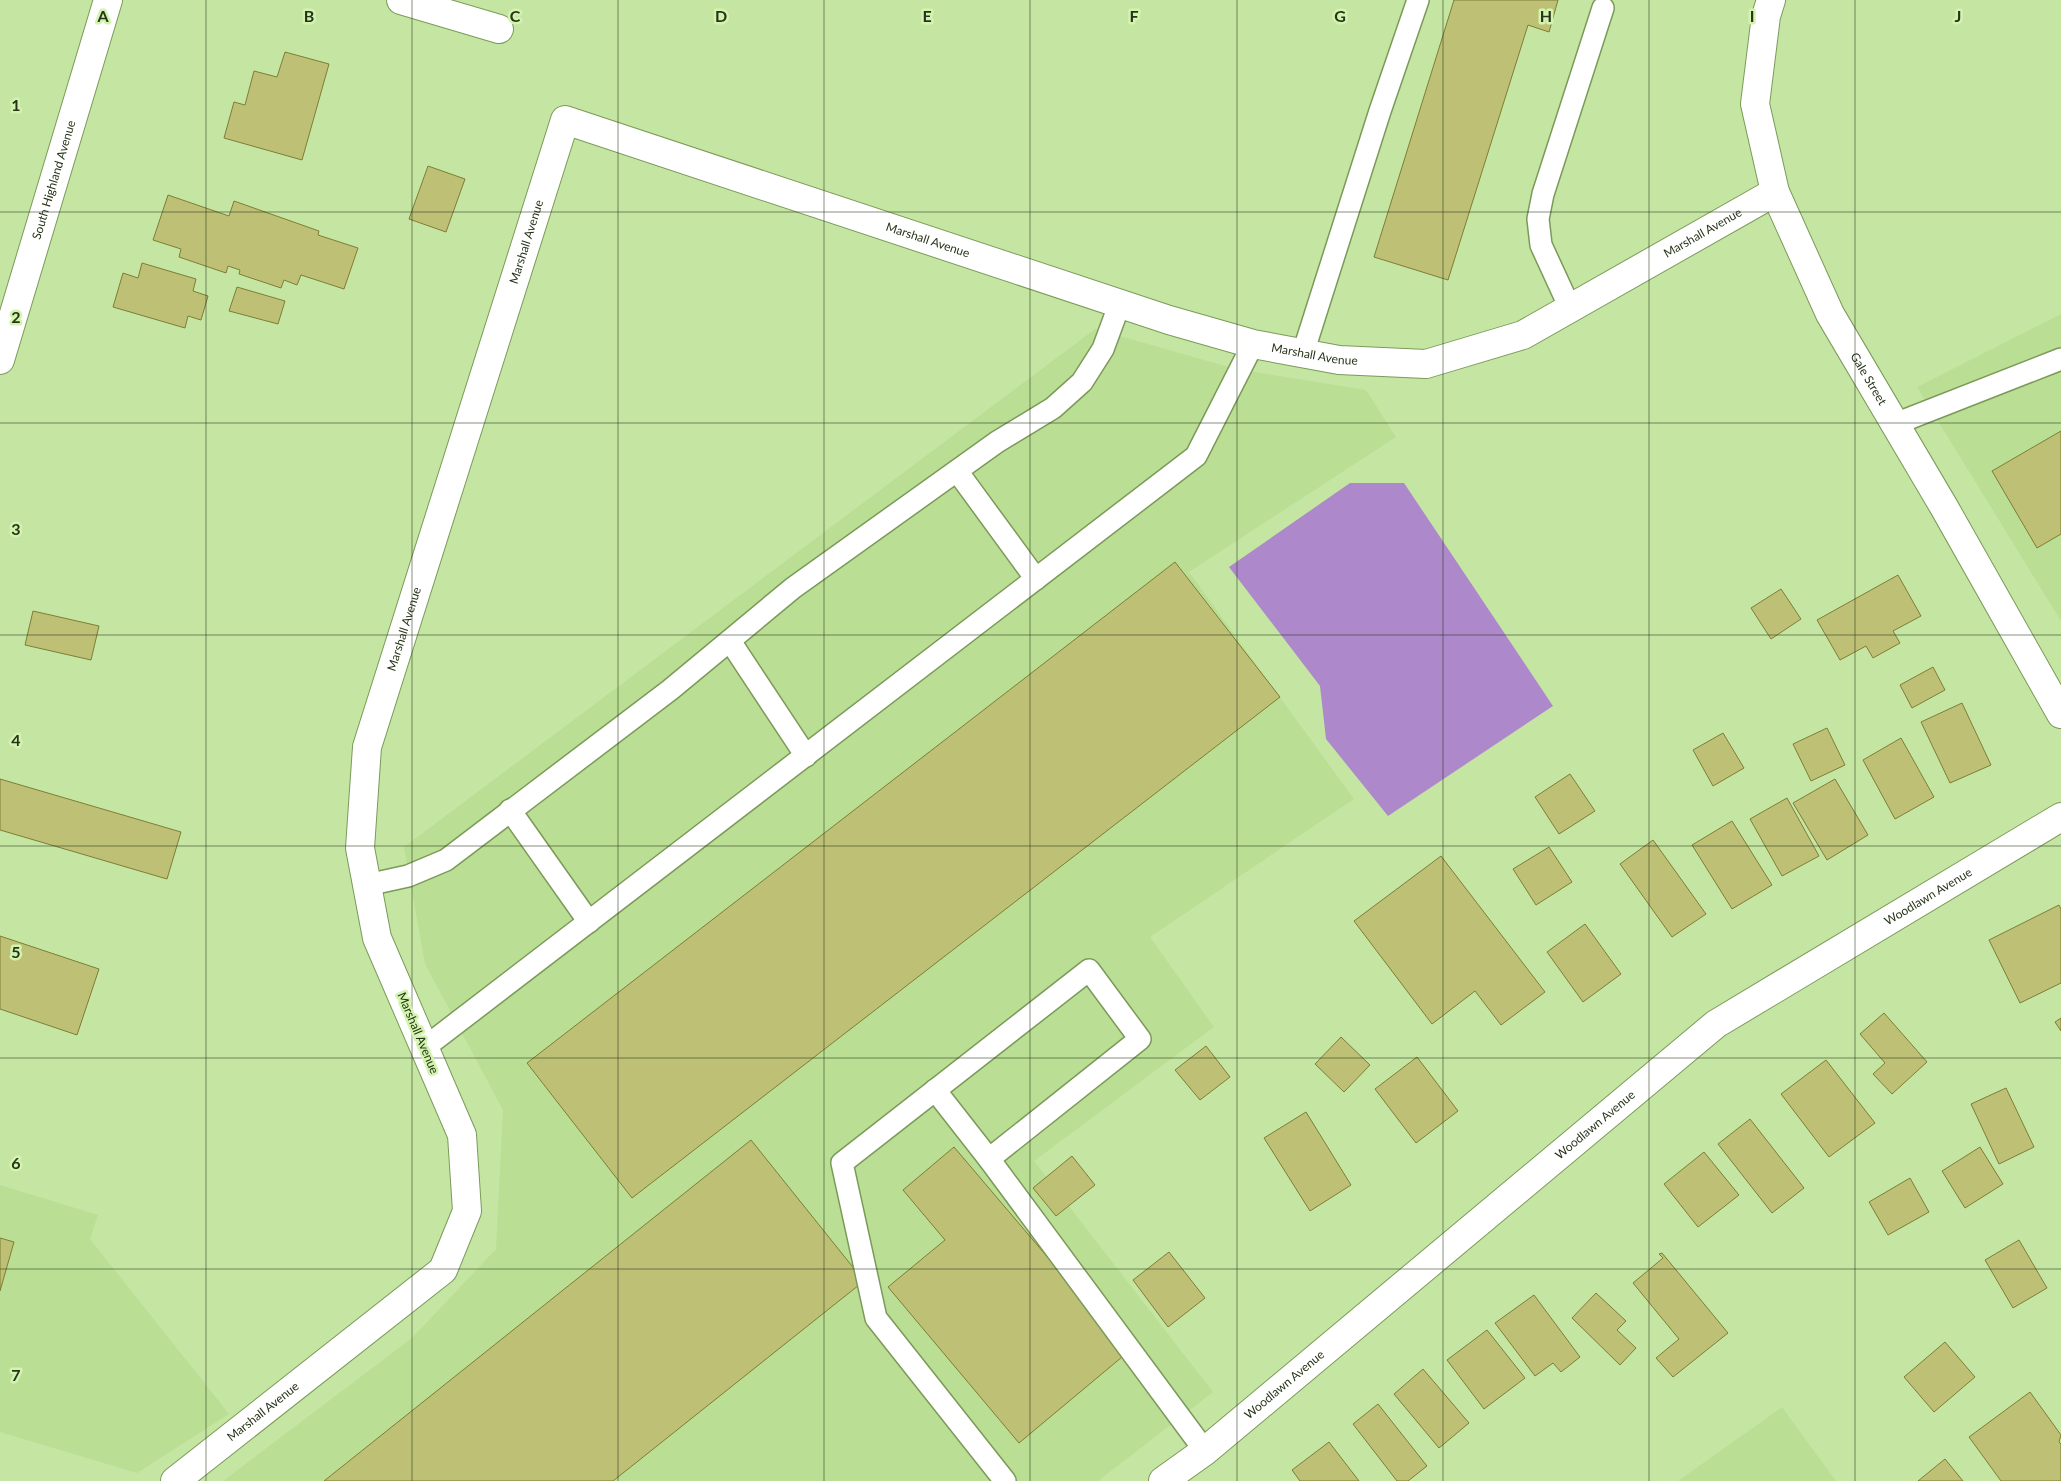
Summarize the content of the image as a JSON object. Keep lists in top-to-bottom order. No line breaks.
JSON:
{"streets":{"street":["South Highland Avenue","Marshall Avenue","Gale Street","Woodlawn Avenue"]},"crossings":[["Marshall Avenue","Gale Street"]],"grid":{"columns":["A","B","C","D","E","F","G","H","I","J"],"rows":["1","2","3","4","5","6","7"]}}
